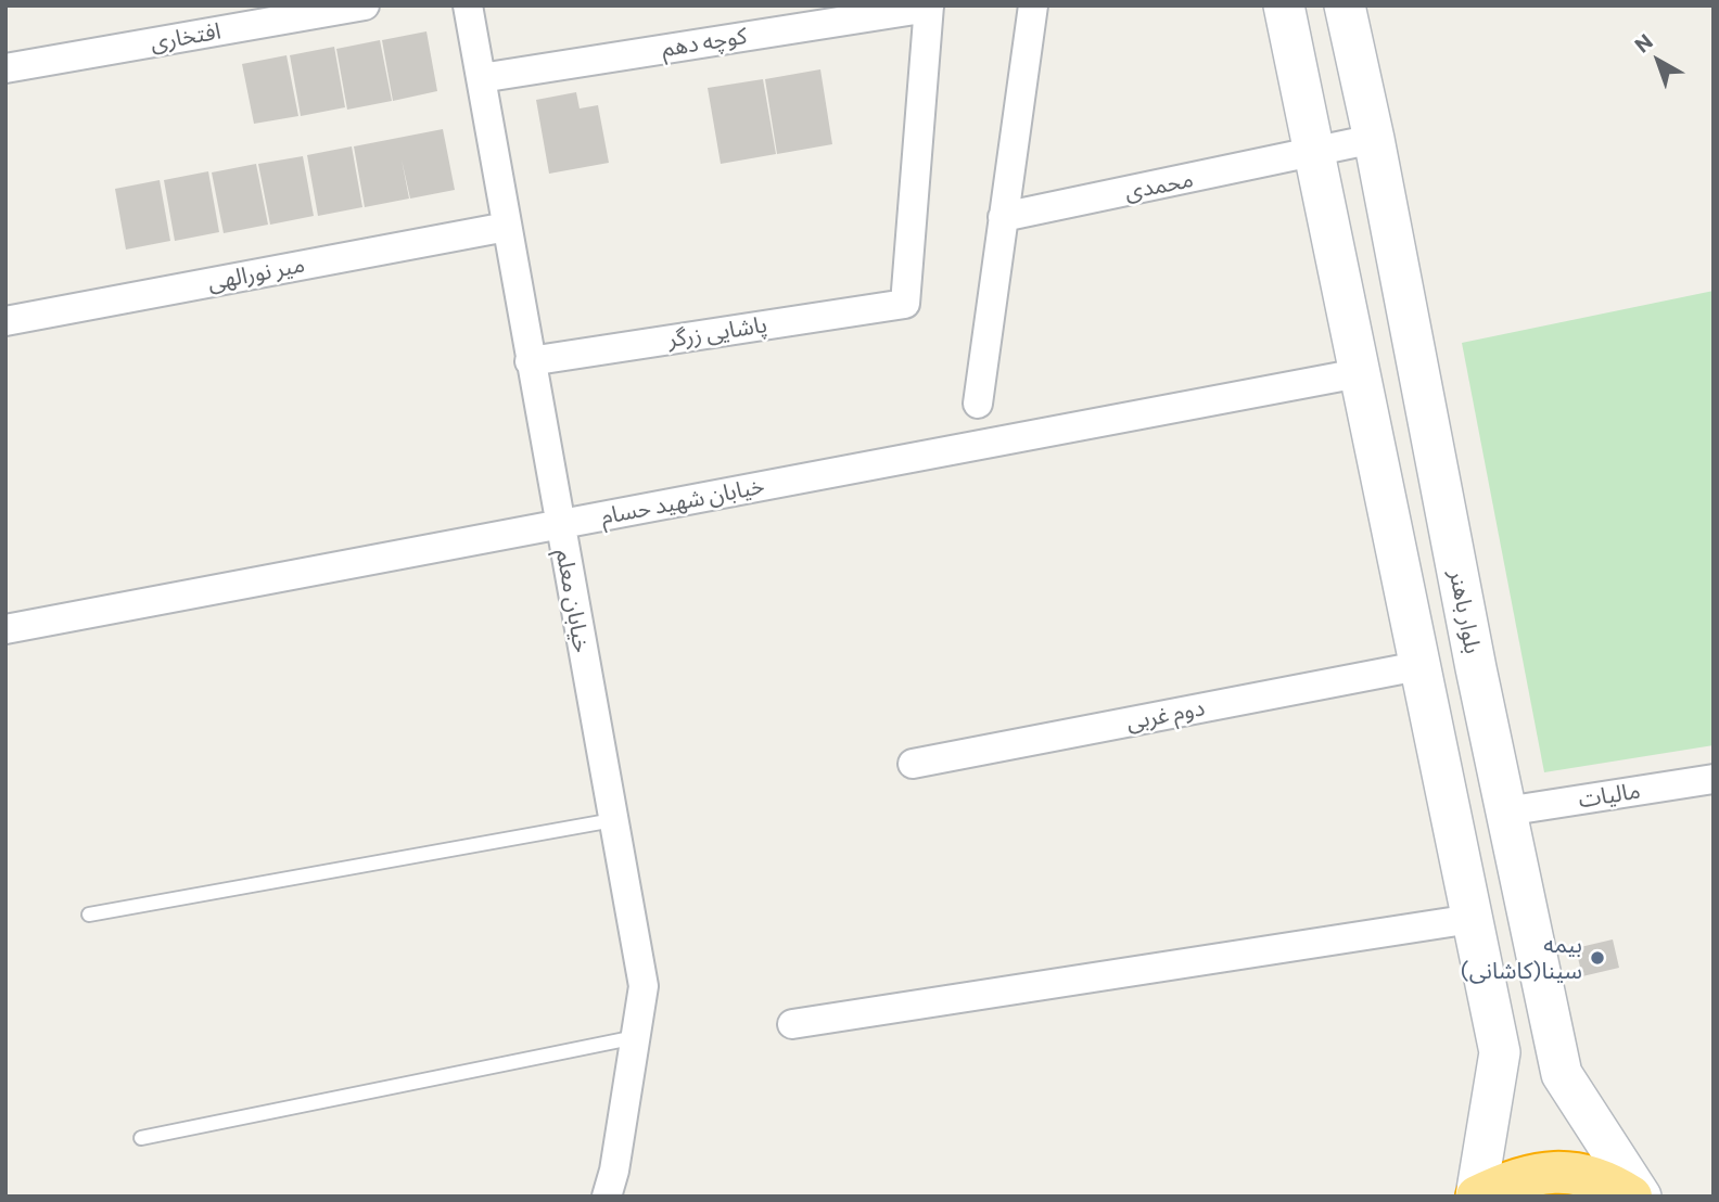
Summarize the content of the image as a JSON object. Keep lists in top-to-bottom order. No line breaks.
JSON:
{"streets":{"street":["افتخاری","کوچه دهم","محمدی","میر نورالهی","پاشایی زرگر","خیابان شهید حسام","خیابان معلم","بلوار باهنر","دوم غربی","مالیات"]},"crossings":[["کوچه دهم","پاشایی زرگر"],["کوچه دهم","خیابان معلم"],["محمدی","بلوار باهنر"],["میر نورالهی","خیابان معلم"],["پاشایی زرگر","خیابان معلم"],["خیابان شهید حسام","خیابان معلم"],["بلوار باهنر","مالیات"]],"places":["بیمه سینا(کاشانی)"],"north":"top left"}
